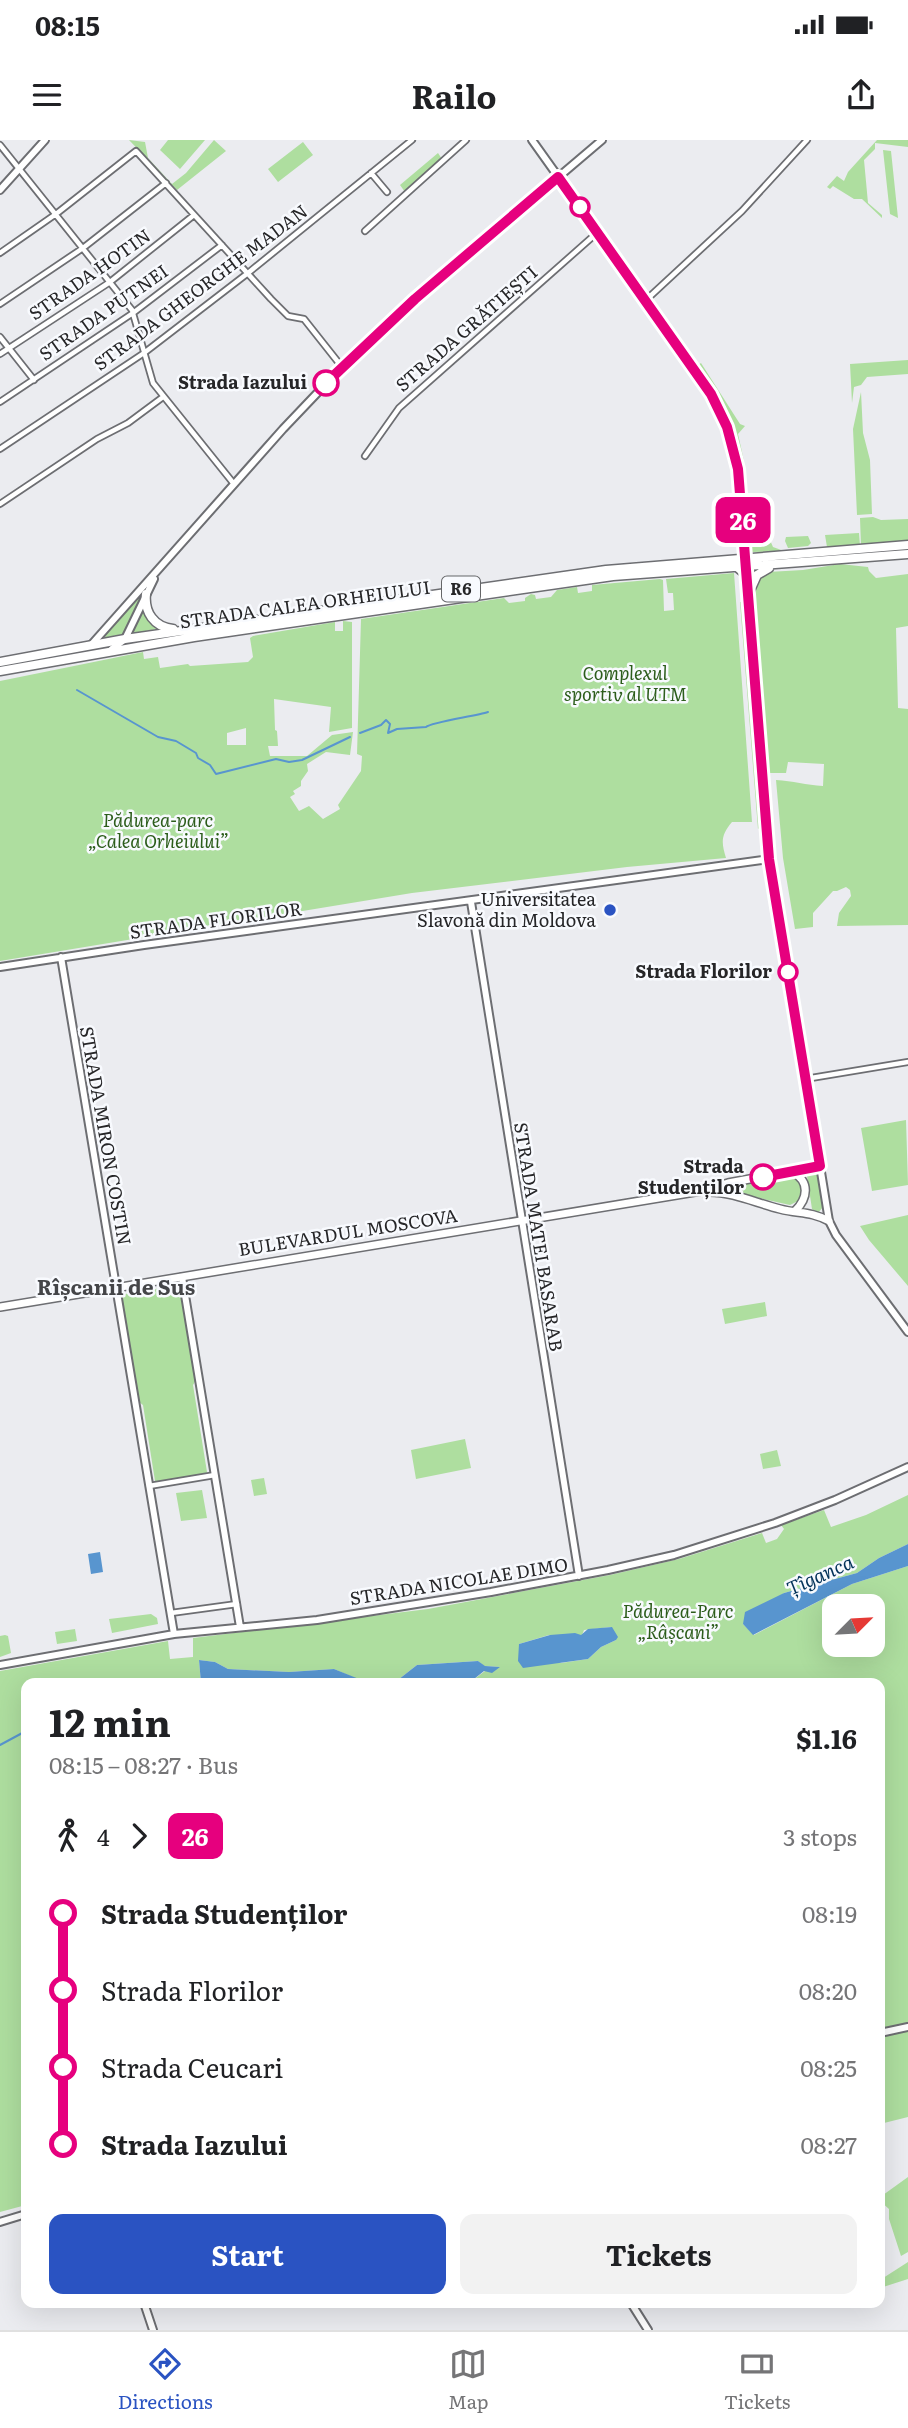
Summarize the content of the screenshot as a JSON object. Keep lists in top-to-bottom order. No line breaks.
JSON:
{"streets":{"highway":["R6","STRADA CALEA ORHEIULUI"],"main road":["STRADA FLORILOR","STRADA MIRON COSTIN","BULEVARDUL MOSCOVA","STRADA MATEI BASARAB","STRADA NICOLAE DIMO"],"street":["STRADA HOTIN","STRADA GHEORGHE MADAN","STRADA PUTNEI","STRADA GRĂTIEȘTI"]},"crossings":[["STRADA FLORILOR","STRADA MIRON COSTIN"],["STRADA FLORILOR","STRADA MATEI BASARAB"],["STRADA MIRON COSTIN","BULEVARDUL MOSCOVA"],["STRADA MIRON COSTIN","STRADA NICOLAE DIMO"],["BULEVARDUL MOSCOVA","STRADA MATEI BASARAB"],["STRADA MATEI BASARAB","STRADA NICOLAE DIMO"]],"districts":["Rîșcanii de Sus"],"water":["Țîganca"],"parks":["Complexul sportiv al UTM","Pădurea-parc „Calea Orheiului”","Pădurea-Parc „Râșcani”"],"places":["Strada Iazului","Universitatea Slavonă din Moldova","Strada Florilor","Strada Studenților"],"lines":["bus line 26"],"north":"top right","page":{"status":"08:15","header":"Railo","on_map":"26","heading":["12 min","08:15 – 08:27 · Bus","$1.16"],"legs":["4","26","3 stops"],"list":[{"name":"Strada Studenților","value":"08:19"},{"name":"Strada Florilor","value":"08:20"},{"name":"Strada Ceucari","value":"08:25"},{"name":"Strada Iazului","value":"08:27"}],"buttons":["Start","Tickets"],"tabs":["Directions","Map","Tickets"]}}
